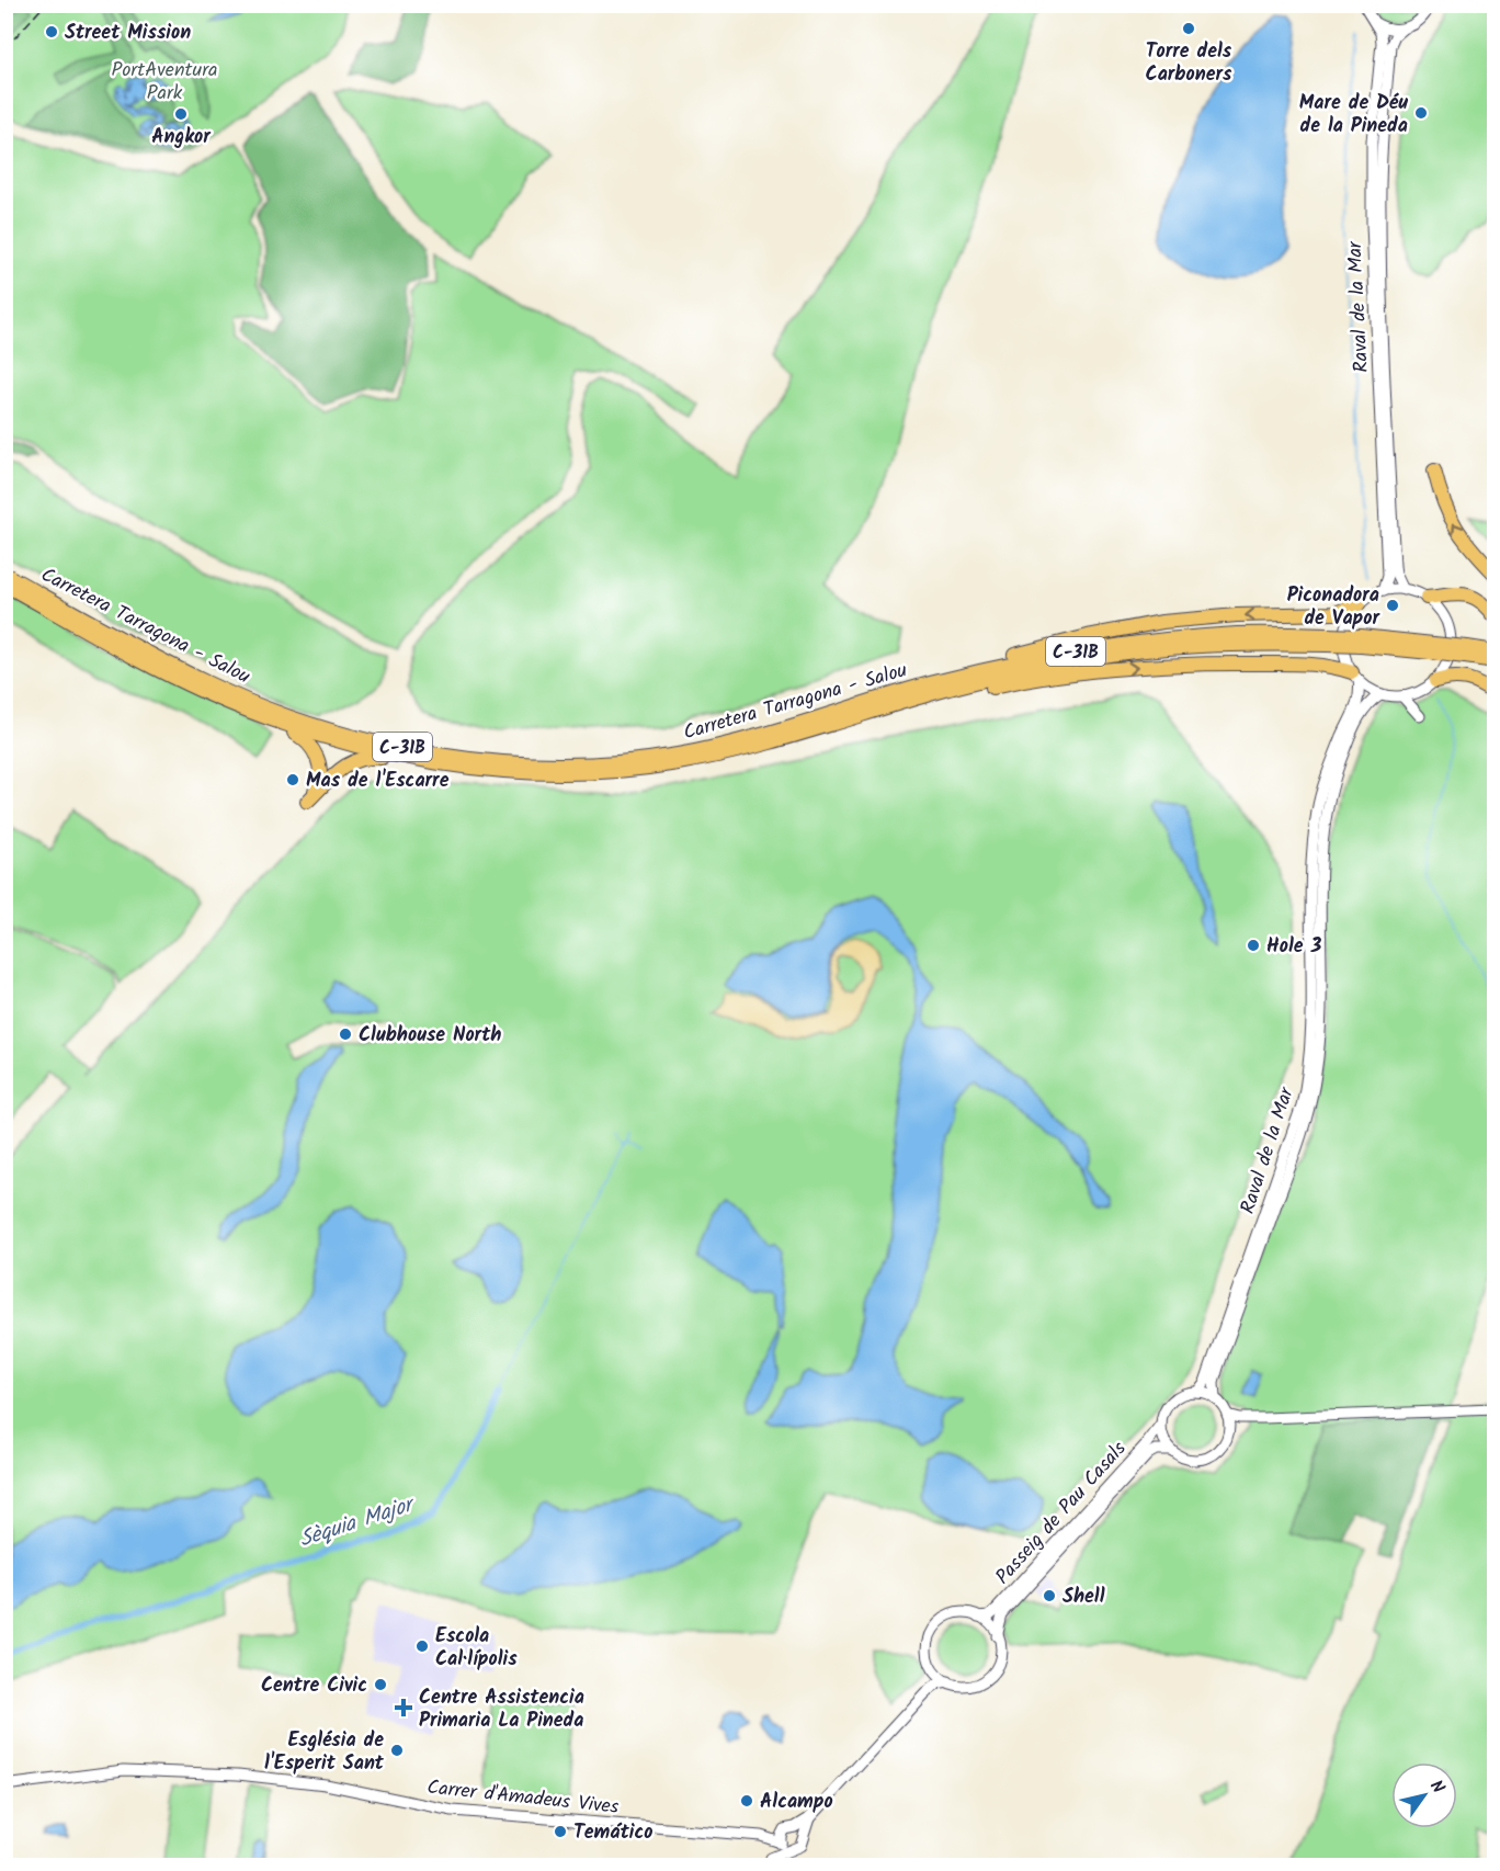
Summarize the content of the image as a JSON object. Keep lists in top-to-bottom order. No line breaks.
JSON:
{"streets":{"highway":["Carretera Tarragona - Salou","C-31B"],"street":["Raval de la Mar","Passeig de Pau Casals","Carrer d'Amadeus Vives"]},"crossings":[["Raval de la Mar","Passeig de Pau Casals"],["Carretera Tarragona - Salou","C-31B"]],"water":["Sèquia Major"],"parks":["PortAventura Park"],"places":{"other":["Torre dels Carboners","Street Mission","Mare de Déu de la Pineda","Angkor","Piconadora de Vapor","Mas de l'Escarre","Hole 3","Clubhouse North","Shell","Escola Cal·lípolis","Centre Civic","Església de l'Esperit Sant","Alcampo","Temático"],"health":["Centre Assistencia Primaria La Pineda"]},"north":"top right"}
